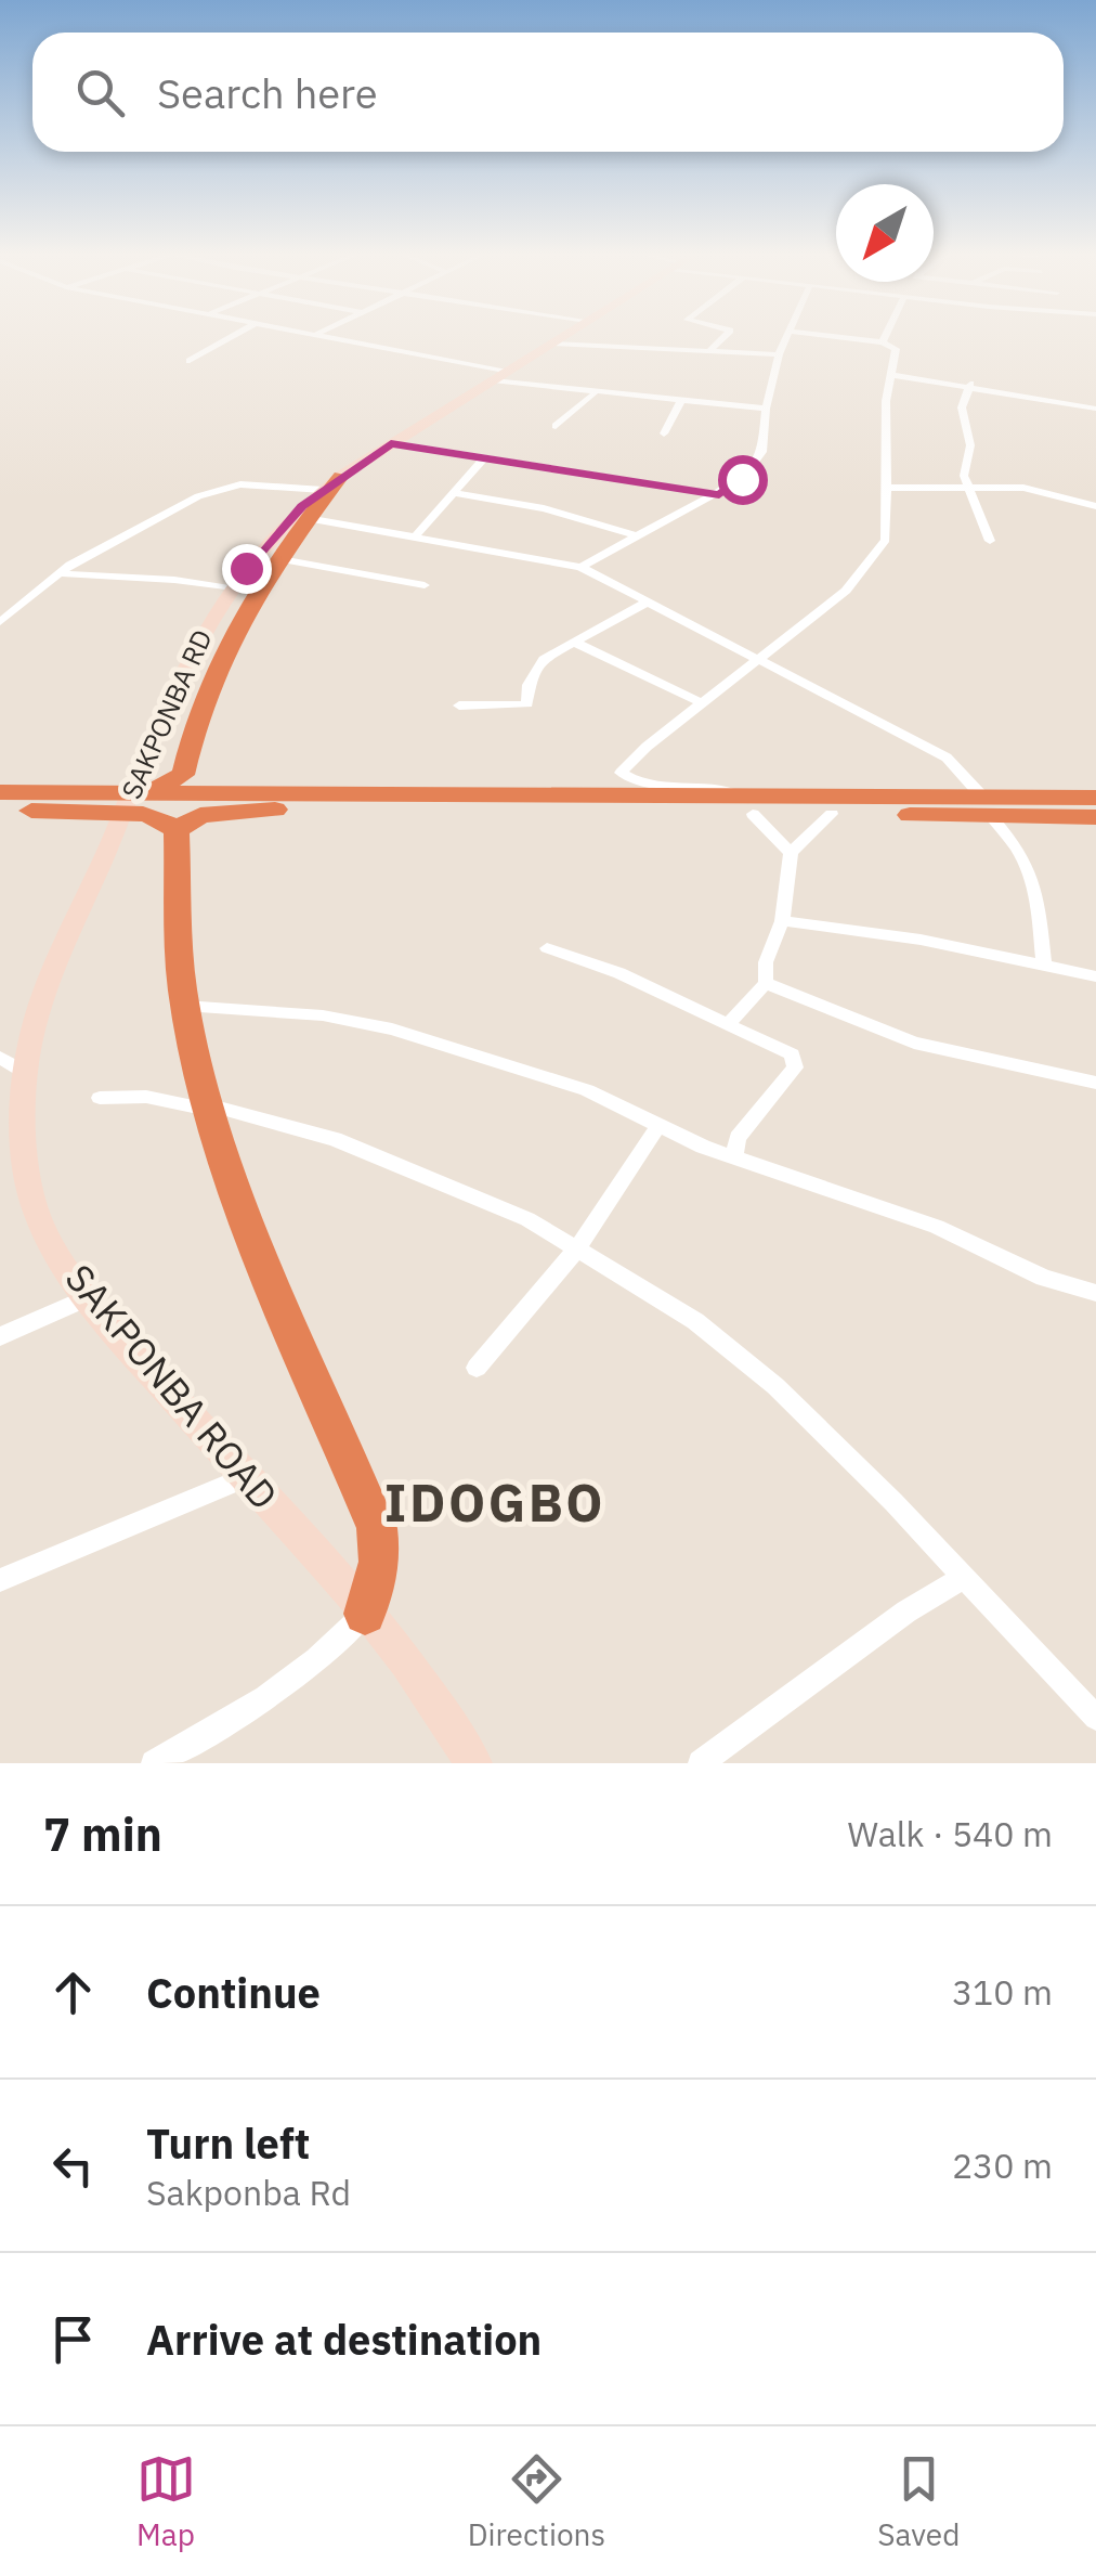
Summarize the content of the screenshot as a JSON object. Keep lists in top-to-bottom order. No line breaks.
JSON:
{"streets":{"main road":["SAKPONBA RD","SAKPONBA ROAD"]},"crossings":[["SAKPONBA RD","SAKPONBA ROAD"]],"districts":["IDOGBO"],"north":"bottom left","page":{"search":"Search here","heading":["7 min","Walk · 540 m"],"list":[["Continue","310 m"],["Turn left","Sakponba Rd","230 m"],"Arrive at destination"],"nav":["Map","Directions","Saved"]}}
